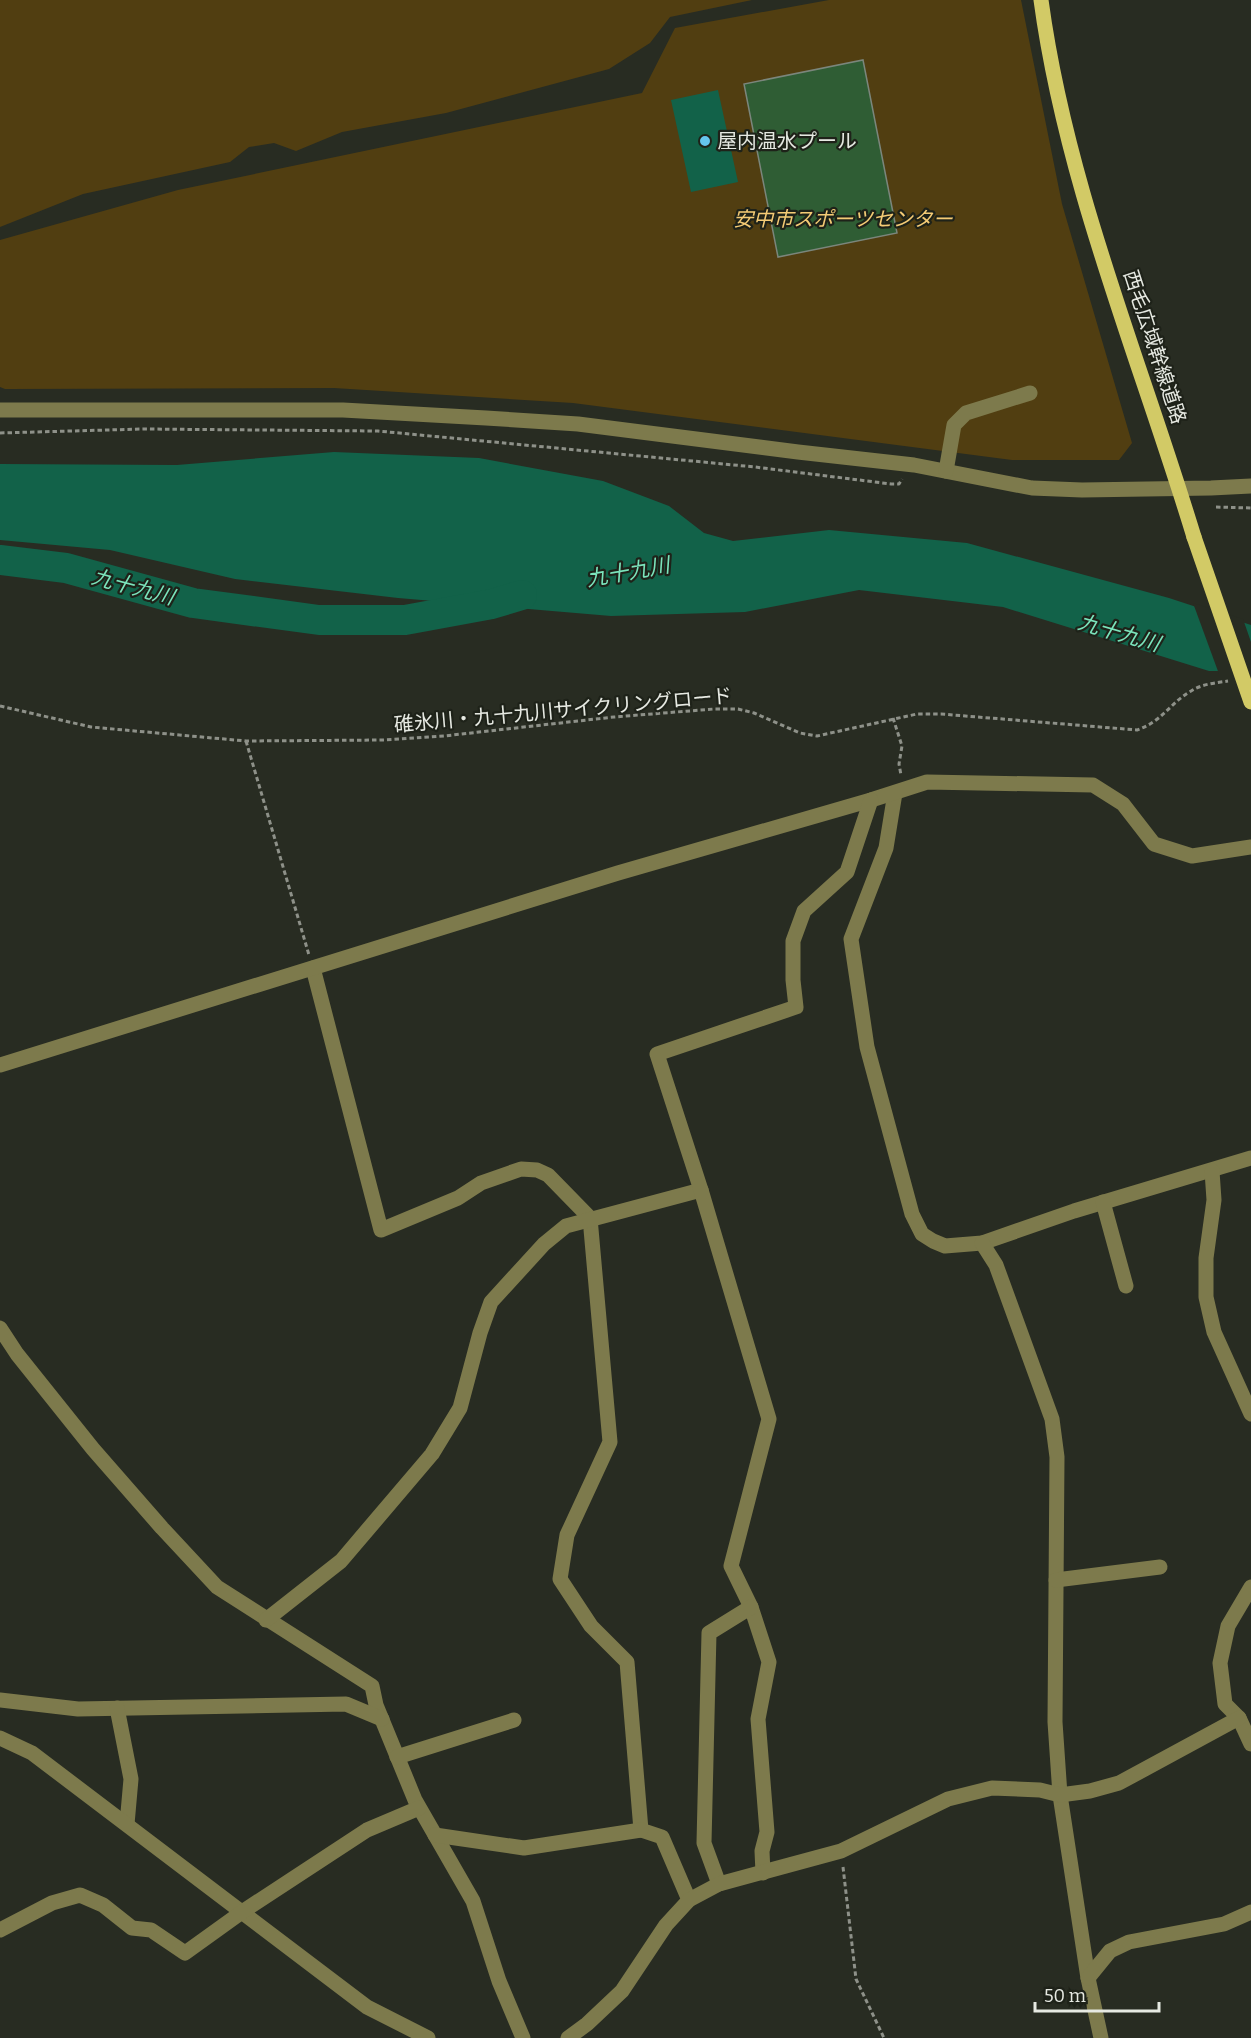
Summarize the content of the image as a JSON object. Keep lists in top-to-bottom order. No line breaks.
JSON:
{"streets":{"main road":["西毛広域幹線道路"],"path":["碓氷川・九十九川サイクリングロード"]},"water":["九十九川"],"parks":["安中市スポーツセンター"],"places":["屋内温水プール"],"scale_bar":"50 m"}
